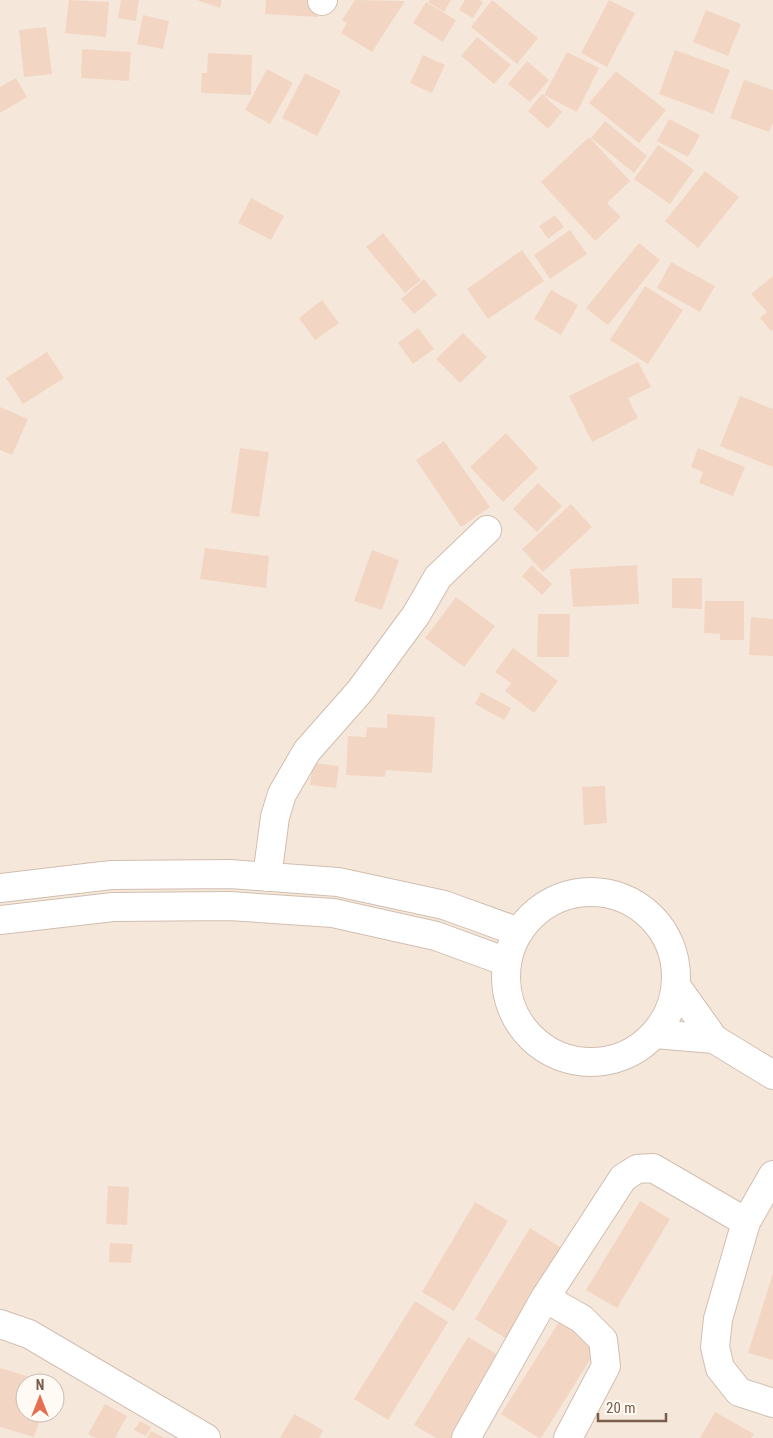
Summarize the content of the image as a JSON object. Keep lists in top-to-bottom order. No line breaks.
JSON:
{"scale_bar":"20 m","north":"top"}
